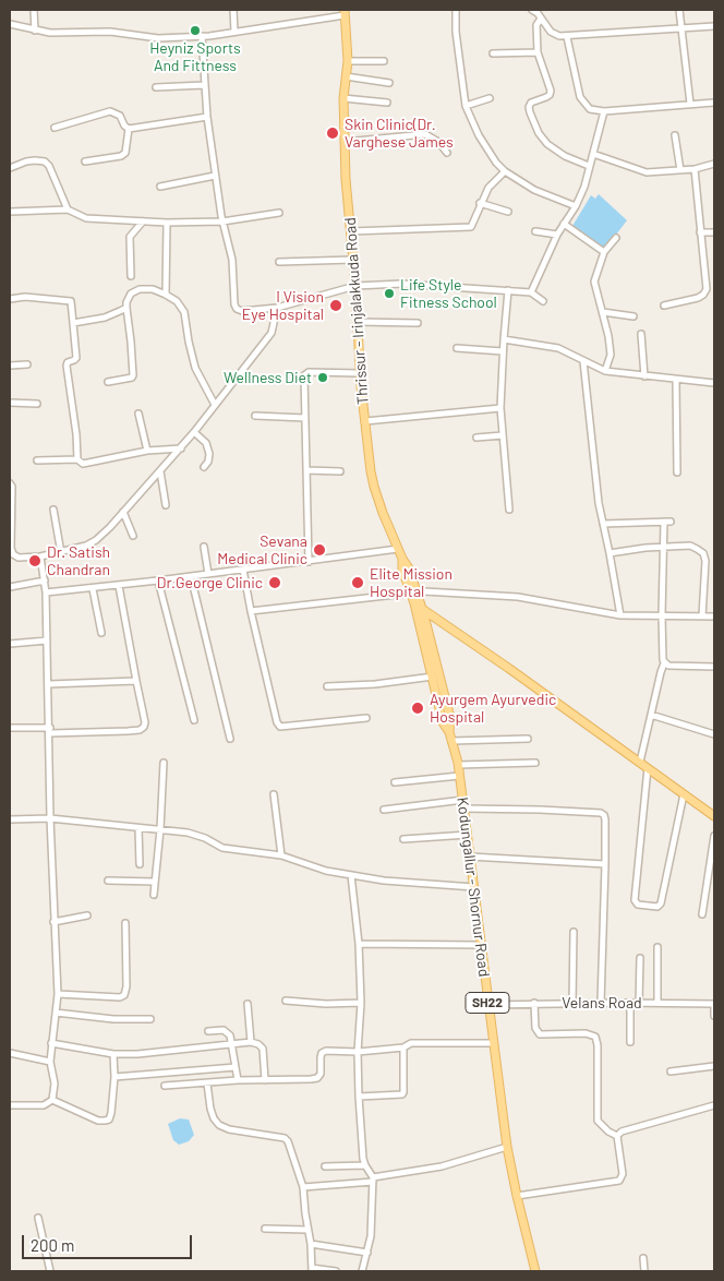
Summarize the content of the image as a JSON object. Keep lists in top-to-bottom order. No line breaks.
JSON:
{"streets":{"main road":["Thrissur - Irinjalakkuda Road","Kodungallur - Shornur Road","SH22"],"street":["Velans Road"]},"crossings":[["Thrissur - Irinjalakkuda Road","Kodungallur - Shornur Road"],["Kodungallur - Shornur Road","Velans Road"]],"places":["Heyniz Sports And Fittness","Skin Clinic(Dr. Varghese James","Life Style Fitness School","I Vision Eye Hospital","Wellness Diet","Sevana Medical Clinic","Dr. Satish Chandran","Dr.George Clinic","Elite Mission Hospital","Ayurgem Ayurvedic Hospital"],"scale_bar":"200 m"}
